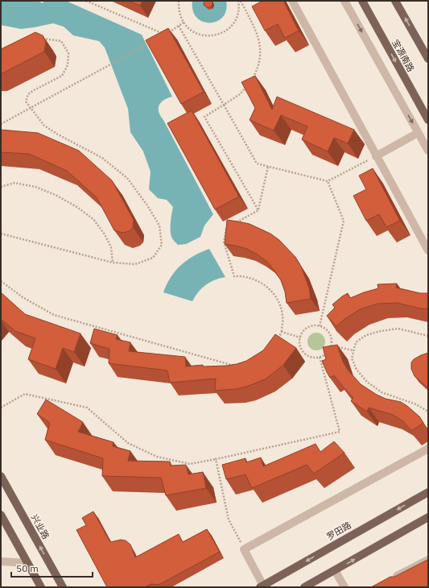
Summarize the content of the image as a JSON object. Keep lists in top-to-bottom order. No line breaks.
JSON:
{"streets":{"main road":["宝源南路","兴业路","罗田路"]},"scale_bar":"50 m"}
